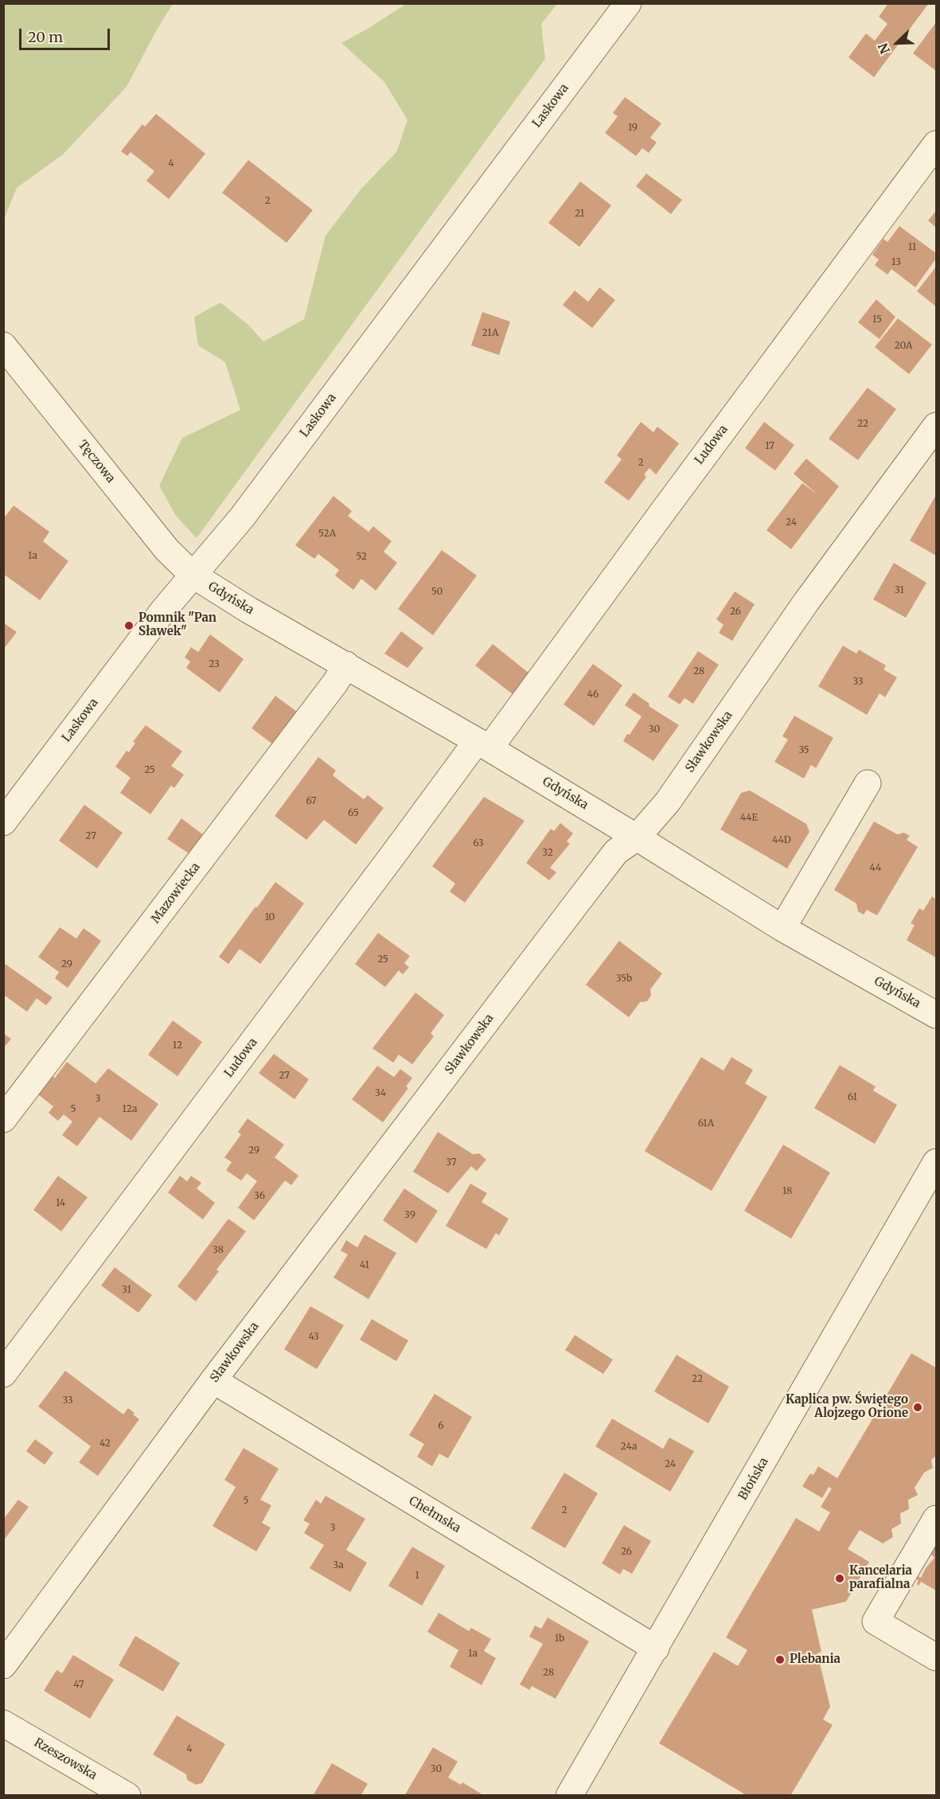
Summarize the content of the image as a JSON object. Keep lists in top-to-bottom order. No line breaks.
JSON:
{"streets":{"street":["Laskowa","Ludowa","Tęczowa","Gdyńska","Sławkowska","Mazowiecka","Błońska","Chełmska","Rzeszowska"]},"crossings":[["Laskowa","Tęczowa"],["Laskowa","Gdyńska"],["Ludowa","Gdyńska"],["Tęczowa","Gdyńska"],["Gdyńska","Sławkowska"],["Gdyńska","Mazowiecka"],["Sławkowska","Chełmska"],["Błońska","Chełmska"]],"places":["Pomnik \"Pan Sławek\"","Kaplica pw. Świętego Alojzego Orione","Kancelaria parafialna","Plebania"],"house_numbers":["19","4","2","21","11","13","15","21A","20A","22","17","2","24","52A","1a","52","31","50","26","23","28","33","46","30","35","25","67","65","44E","27","44D","63","32","44","10","25","29","35b","12","27","34","61","3","5","12a","61A","29","37","18","36","14","39","38","41","31","43","22","33","6","42","24a","24","5","2","3","26","3a","1","1b","1a","28","47","4","30"],"scale_bar":"20 m","north":"bottom left"}
